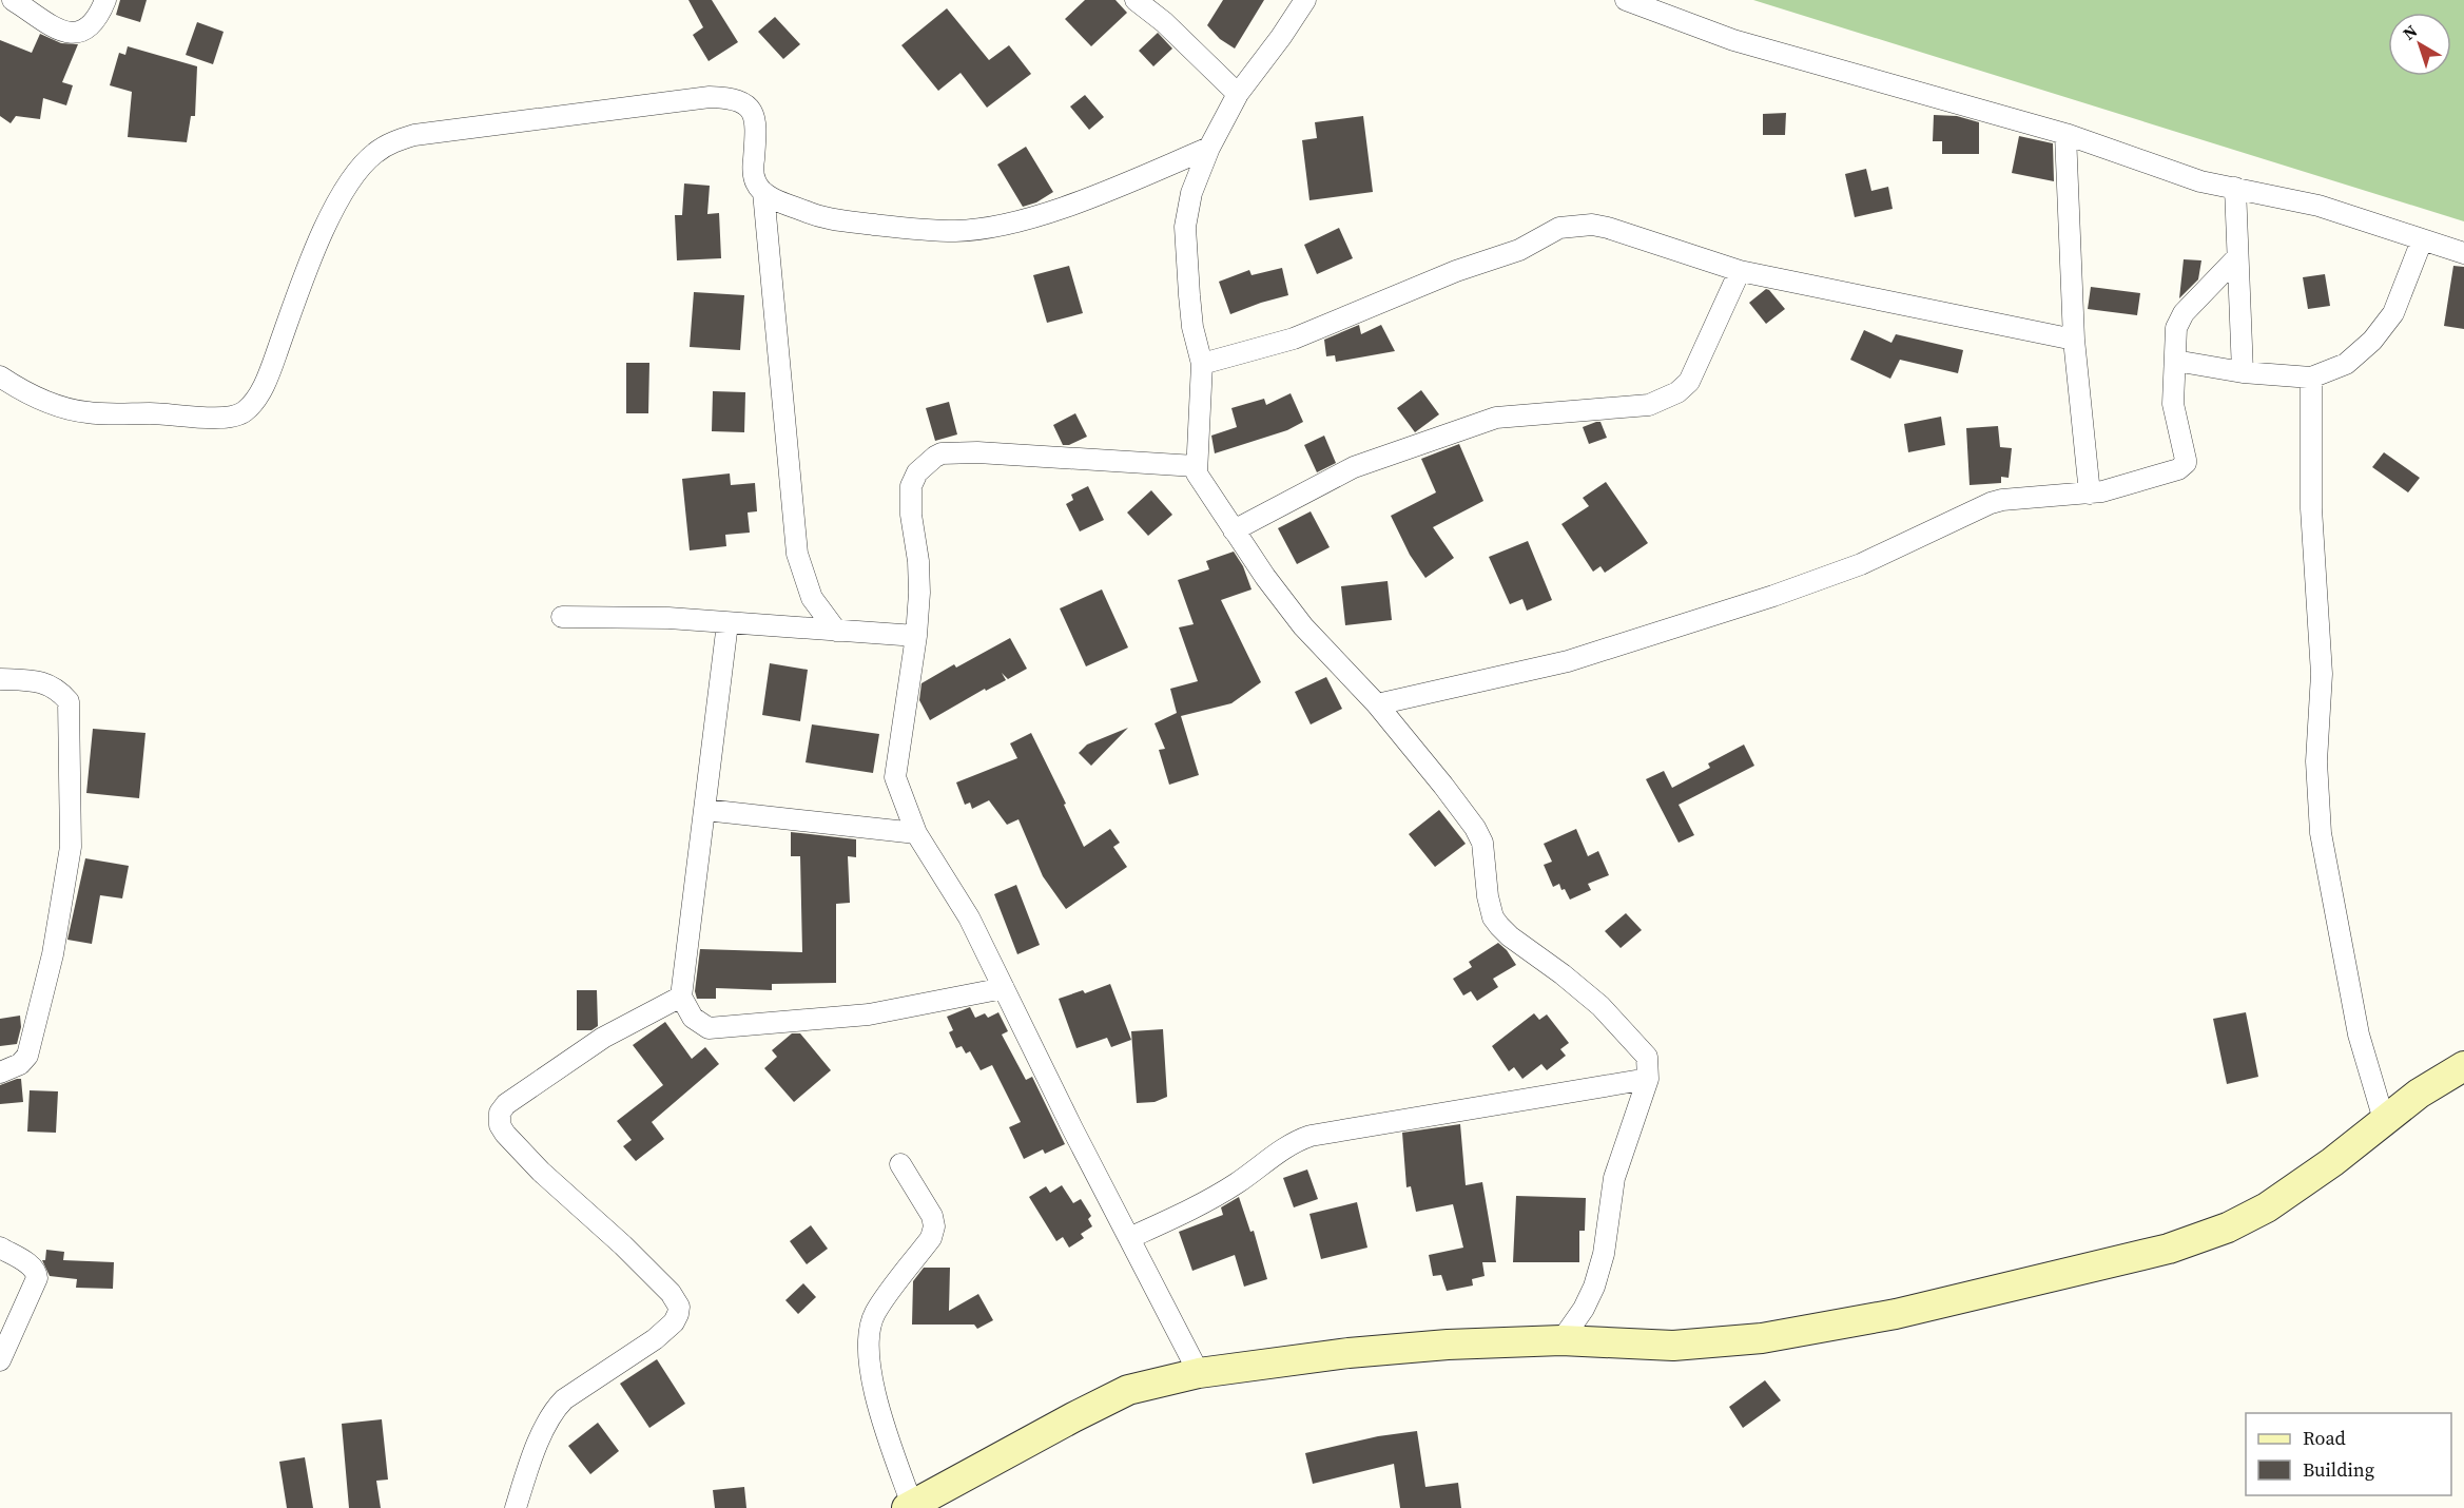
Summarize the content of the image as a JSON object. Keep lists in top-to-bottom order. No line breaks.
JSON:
{"legend":["Road","Building"],"north":"top left"}
